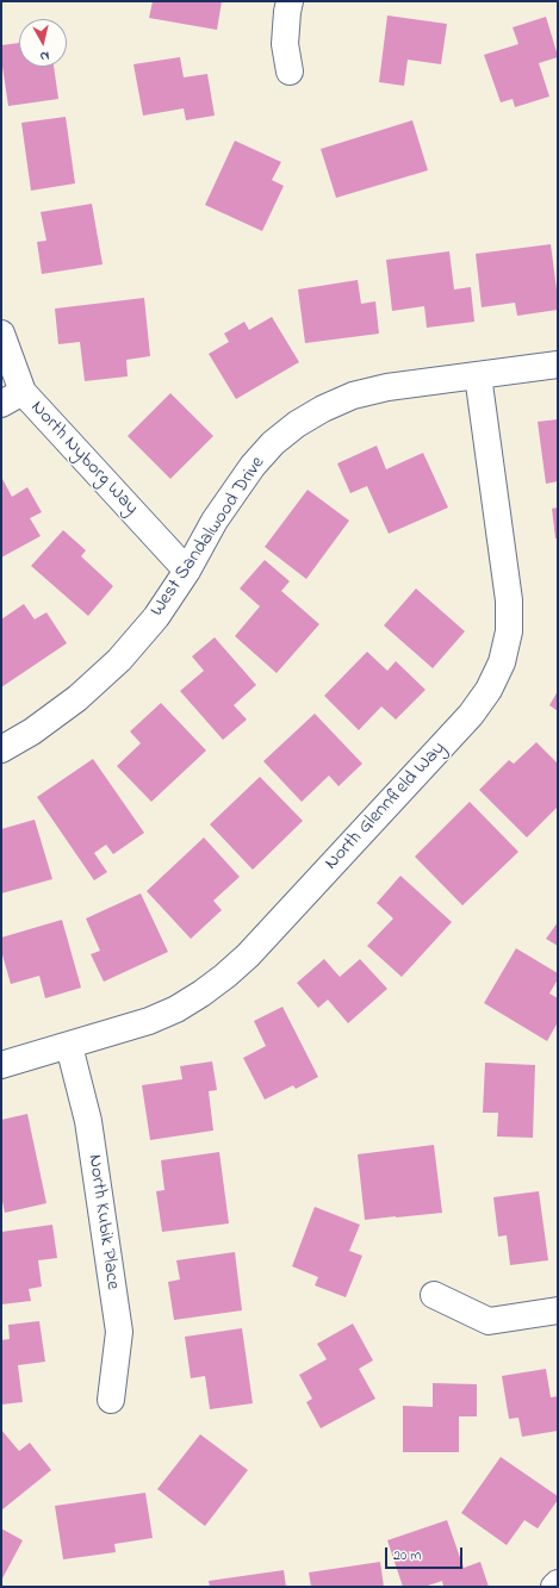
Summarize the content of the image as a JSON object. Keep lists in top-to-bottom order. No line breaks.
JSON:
{"streets":{"street":["North Nyborg Way","West Sandalwood Drive","North Glennfield Way","North Kubik Place"]},"crossings":[["North Nyborg Way","West Sandalwood Drive"],["West Sandalwood Drive","North Glennfield Way"],["North Glennfield Way","North Kubik Place"]],"scale_bar":"20 m","north":"bottom"}
